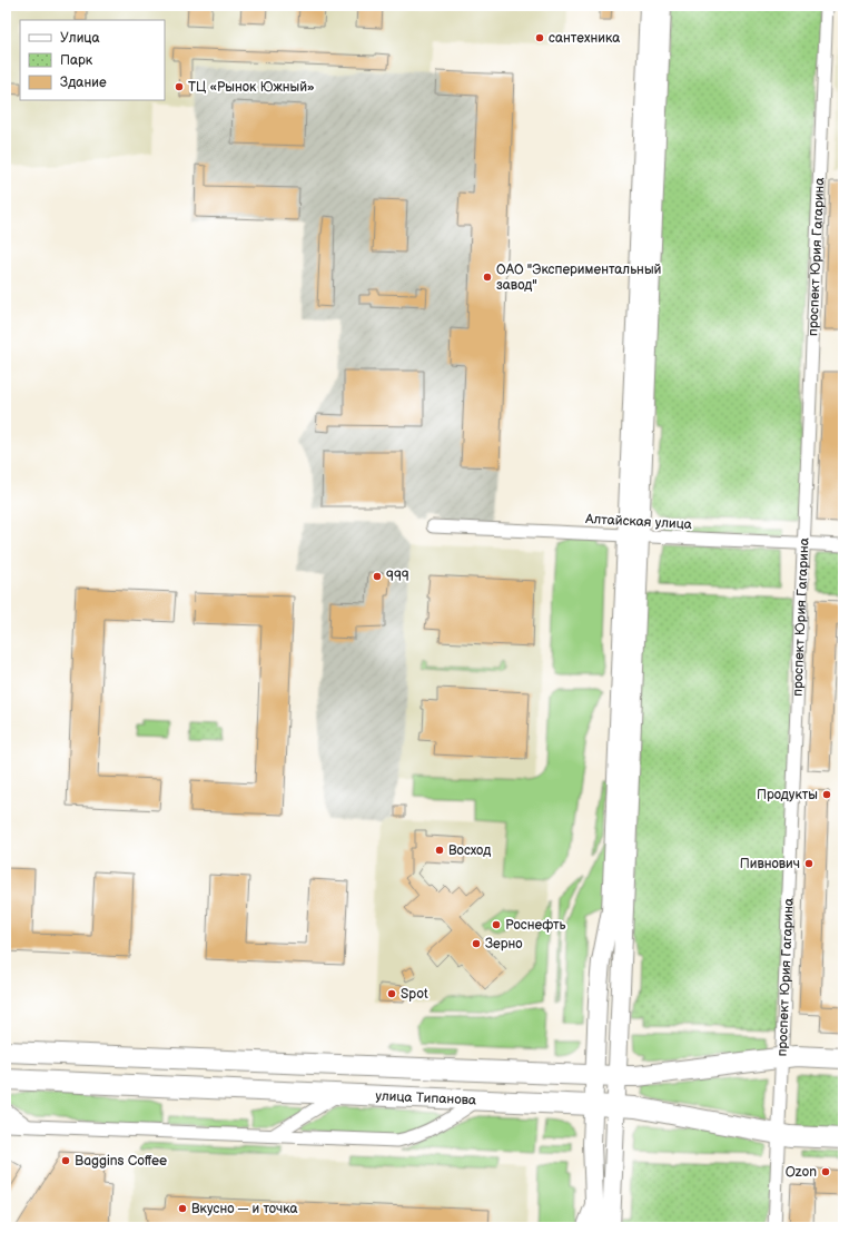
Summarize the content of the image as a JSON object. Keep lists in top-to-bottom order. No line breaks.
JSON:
{"streets":{"main road":["улица Типанова"],"street":["проспект Юрия Гагарина","Алтайская улица"]},"crossings":[["проспект Юрия Гагарина","Алтайская улица"],["проспект Юрия Гагарина","улица Типанова"]],"places":["сантехника","ТЦ «Рынок Южный»","ОАО \"Экспериментальный завод\"","999","Продукты","Восход","Пивнович","Роснефть","Зерно","Spot","Baggins Coffee","Ozon","Вкусно — и точка"],"legend":["Улица","Парк","Здание"]}
